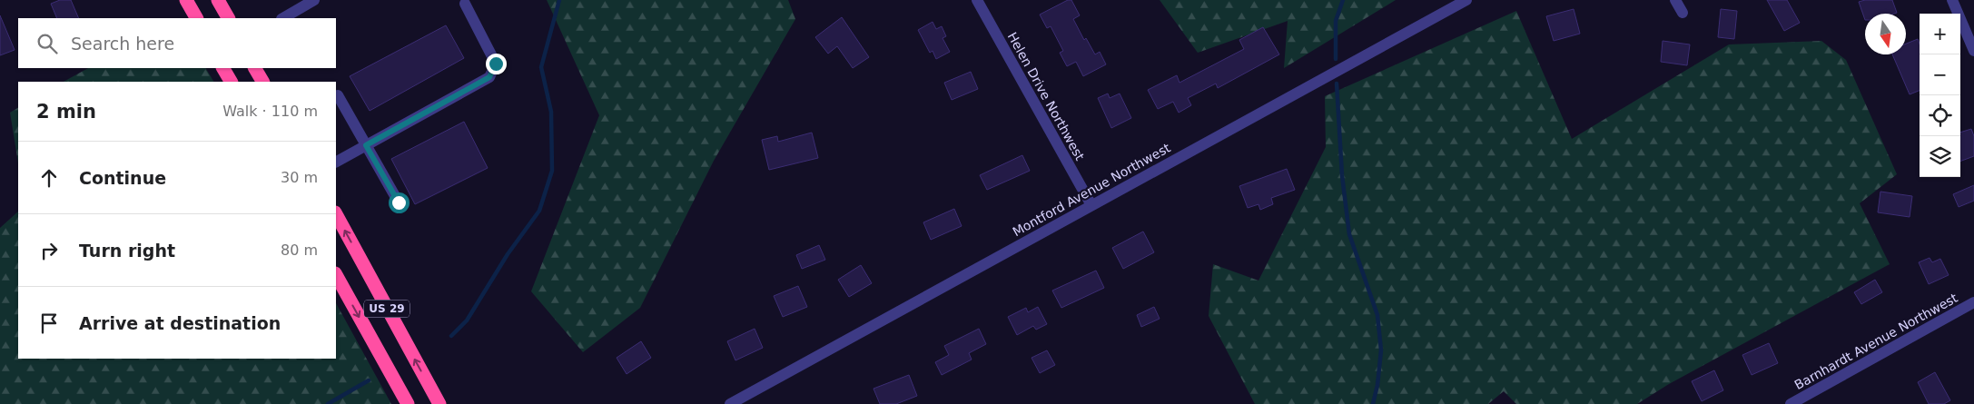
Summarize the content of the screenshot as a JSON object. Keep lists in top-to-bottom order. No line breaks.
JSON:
{"streets":{"highway":["US 29"],"street":["Helen Drive Northwest","Montford Avenue Northwest","Barnhardt Avenue Northwest"]},"crossings":[["Helen Drive Northwest","Montford Avenue Northwest"]],"north":"bottom","page":{"map_buttons":["+","−"],"search":"Search here","heading":["2 min","Walk · 110 m"],"list":[["Continue","30 m"],["Turn right","80 m"],"Arrive at destination"]}}
